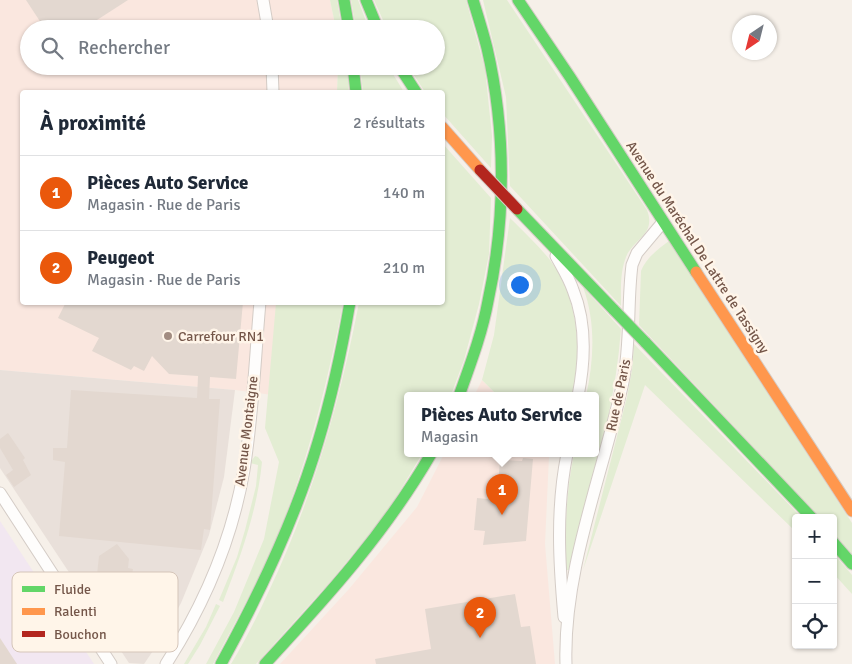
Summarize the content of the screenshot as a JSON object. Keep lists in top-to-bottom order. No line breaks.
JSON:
{"streets":{"main road":["Avenue du Maréchal De Lattre de Tassigny"],"street":["Rue de Paris","Avenue Montaigne"]},"crossings":[["Avenue du Maréchal De Lattre de Tassigny","Rue de Paris"]],"places":["Carrefour RN1"],"legend":["Fluide","Ralenti","Bouchon"],"north":"bottom left","page":{"search":"Rechercher","heading":["À proximité","2 résultats"],"list":[{"mark":"1","name":"Pièces Auto Service","note":"Magasin · Rue de Paris","value":"140 m"},{"mark":"2","name":"Peugeot","note":"Magasin · Rue de Paris","value":"210 m"}],"popup":["Pièces Auto Service","Magasin"],"pins":["1","2"],"map_buttons":["+","−"]}}
